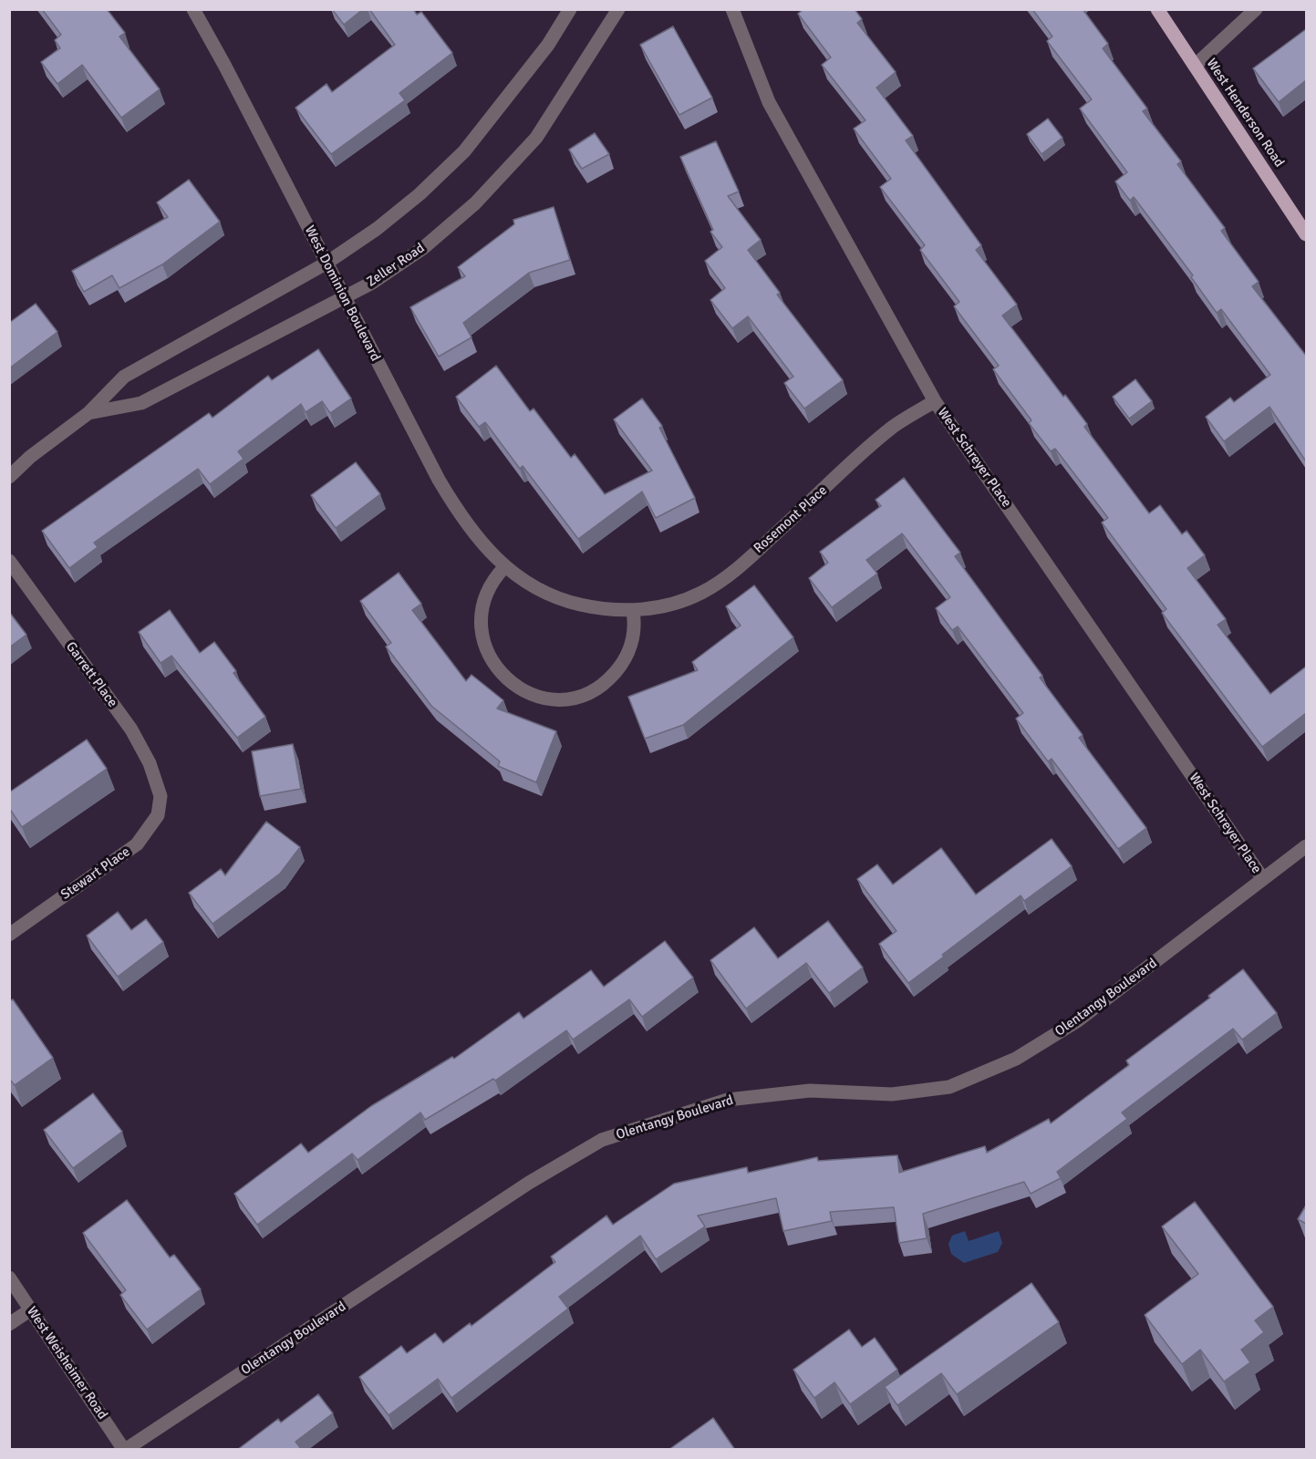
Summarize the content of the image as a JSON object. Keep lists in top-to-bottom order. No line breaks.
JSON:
{"streets":{"main road":["West Henderson Road"],"street":["Zeller Road","West Dominion Boulevard","West Schreyer Place","Rosemont Place","Garrett Place","Stewart Place","Olentangy Boulevard","West Weisheimer Road"]},"crossings":[["Zeller Road","West Dominion Boulevard"],["West Dominion Boulevard","Rosemont Place"],["West Schreyer Place","Rosemont Place"],["West Schreyer Place","Olentangy Boulevard"],["Garrett Place","Stewart Place"],["Olentangy Boulevard","West Weisheimer Road"]]}
